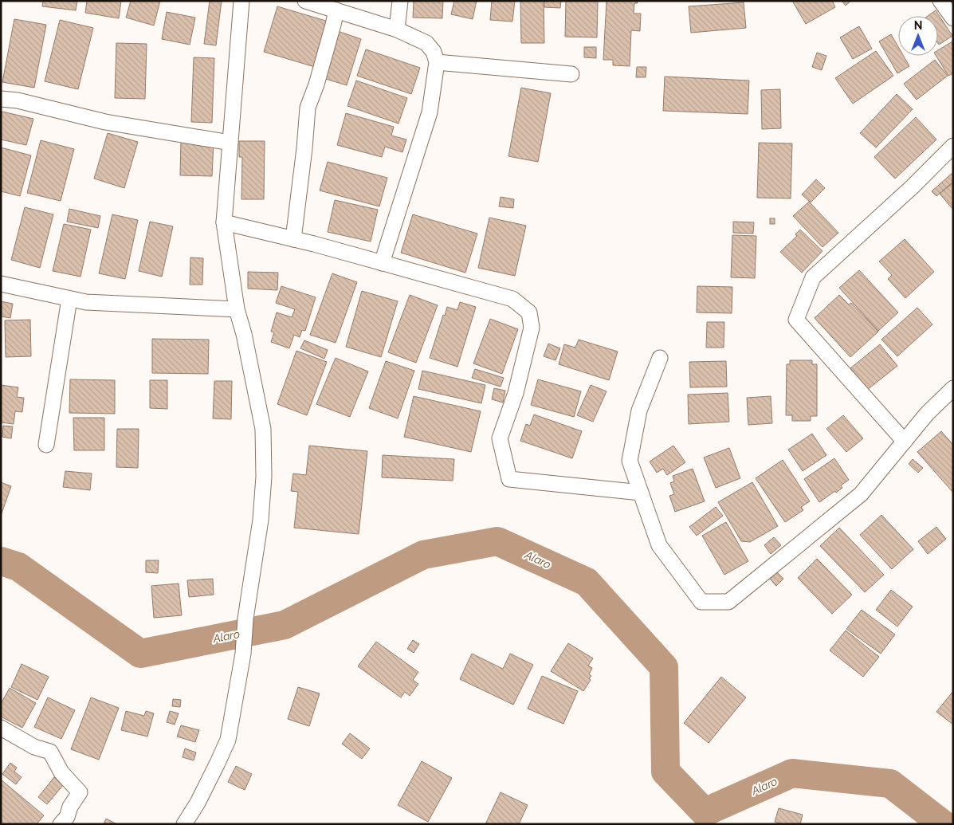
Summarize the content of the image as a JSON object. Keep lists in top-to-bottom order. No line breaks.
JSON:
{"water":["Alaro"],"north":"top"}
